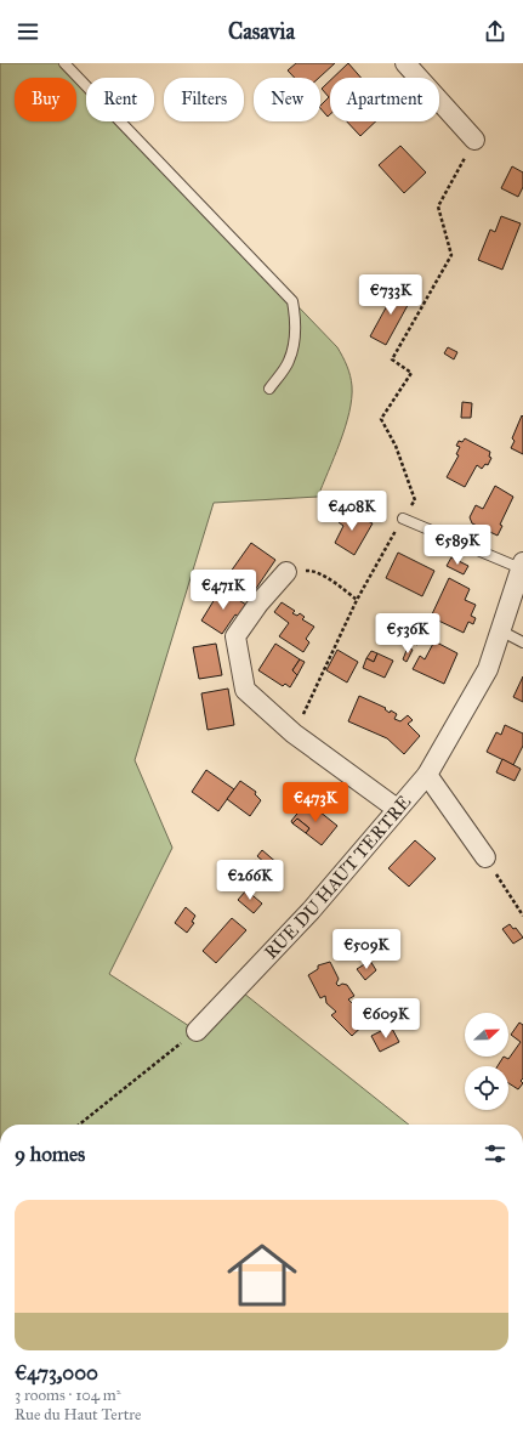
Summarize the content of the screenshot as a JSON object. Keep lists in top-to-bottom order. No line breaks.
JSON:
{"streets":{"street":["RUE DU HAUT TERTRE"]},"north":"right","page":{"header":"Casavia","chip":["Buy","Rent","Filters","New","Apartment"],"price":["€733K","€408K","€589K","€471K","€536K","€473K","€266K","€509K","€609K"],"heading":"9 homes","list":[{"name":"€473,000","note":"3 rooms · 104 m² · Rue du Haut Tertre"}]}}
